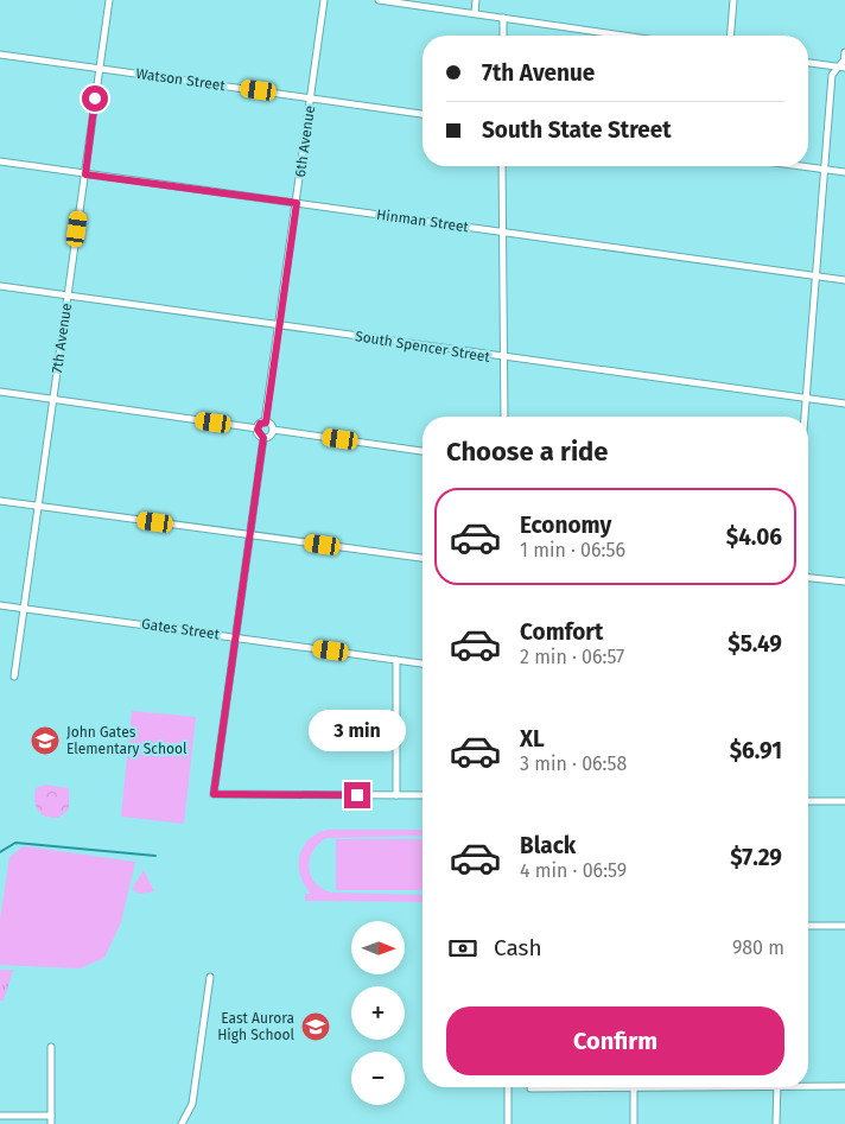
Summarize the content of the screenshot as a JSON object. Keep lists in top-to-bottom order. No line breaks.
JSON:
{"streets":{"street":["Watson Street","6th Avenue","Hinman Street","7th Avenue","South Spencer Street","Gates Street"]},"crossings":[["Watson Street","6th Avenue"],["Watson Street","7th Avenue"],["6th Avenue","Hinman Street"],["6th Avenue","South Spencer Street"],["Hinman Street","7th Avenue"],["7th Avenue","South Spencer Street"],["7th Avenue","Gates Street"]],"places":{"school or university":["John Gates Elementary School","East Aurora High School"]},"north":"right","page":{"banner":["7th Avenue","South State Street"],"heading":"Choose a ride","list":[{"name":"Economy","note":"1 min · 06:56","value":"$4.06"},{"name":"Comfort","note":"2 min · 06:57","value":"$5.49"},{"name":"XL","note":"3 min · 06:58","value":"$6.91"},{"name":"Black","note":"4 min · 06:59","value":"$7.29"}],"bubble":"3 min","pay":["Cash","980 m"],"map_buttons":["+","−"],"buttons":"Confirm"}}
